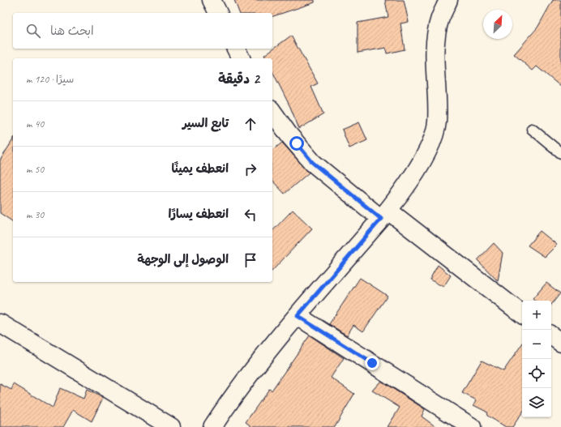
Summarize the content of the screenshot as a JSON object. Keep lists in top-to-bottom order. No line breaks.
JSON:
{"north":"top right","page":{"search":"ابحث هنا","heading":["2 دقيقة","سيرًا · 120 m"],"list":[["تابع السير","40 m"],["انعطف يمينًا","50 m"],["انعطف يسارًا","30 m"],"الوصول إلى الوجهة"],"map_buttons":["+","−"]}}
